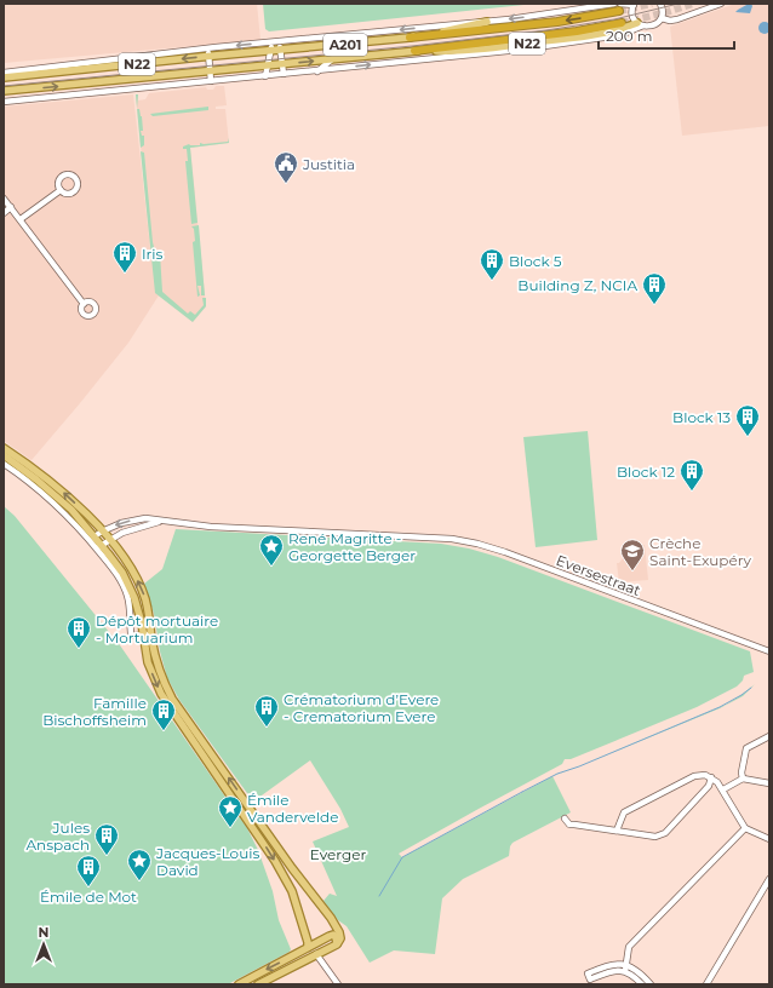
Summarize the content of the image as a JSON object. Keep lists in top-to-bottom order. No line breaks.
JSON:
{"streets":{"highway":["A201"],"main road":["N22"],"street":["Eversestraat"]},"crossings":[["N22","A201"]],"parks":["Everger"],"places":{"public building":["Justitia"],"building":["Iris","Block 5","Building Z, NCIA","Block 13","Block 12","Dépôt mortuaire - Mortuarium","Crématorium d’Evere - Crematorium Evere","Famille Bischoffsheim","Jules Anspach","Émile de Mot"],"place":["René Magritte - Georgette Berger","Émile Vandervelde","Jacques-Louis David"],"school or university":["Crèche Saint-Exupéry"]},"scale_bar":"200 m","north":"top"}
